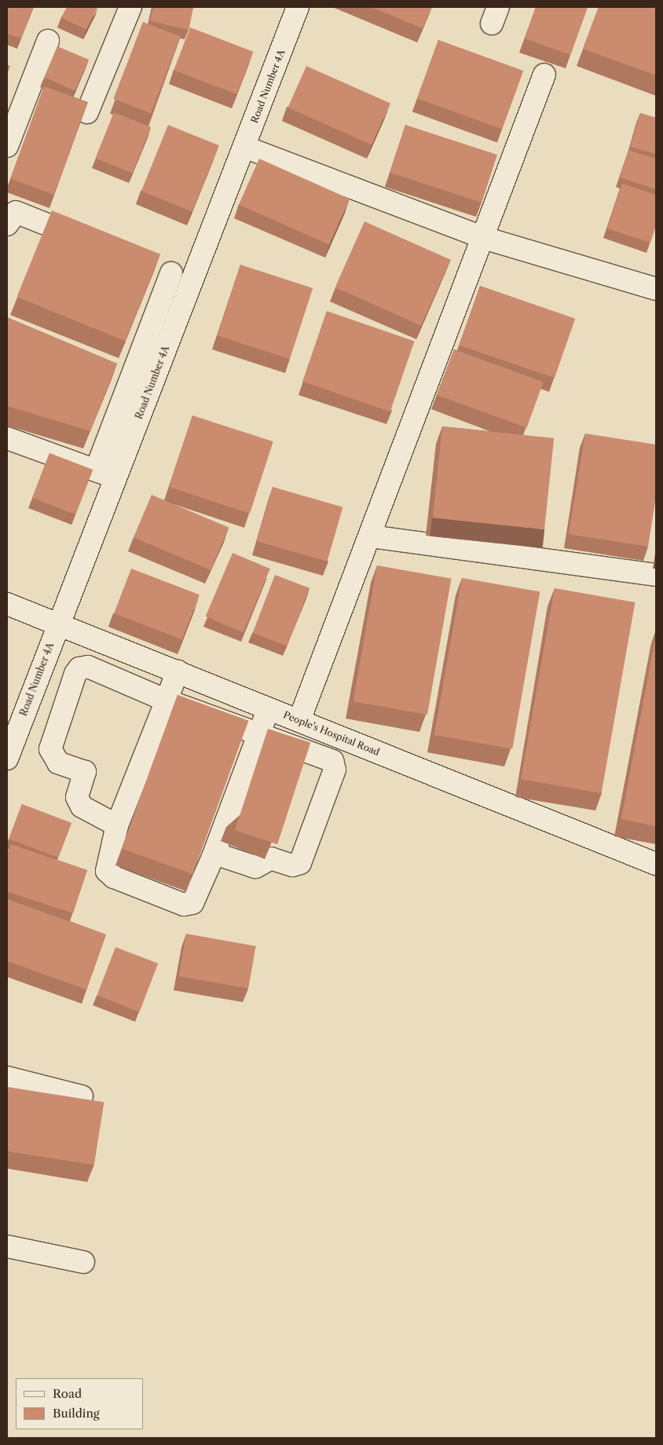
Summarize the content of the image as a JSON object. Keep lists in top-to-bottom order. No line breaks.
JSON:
{"streets":{"street":["Road Number 4A","People's Hospital Road"]},"crossings":[["Road Number 4A","People's Hospital Road"]],"legend":["Road","Building"]}
